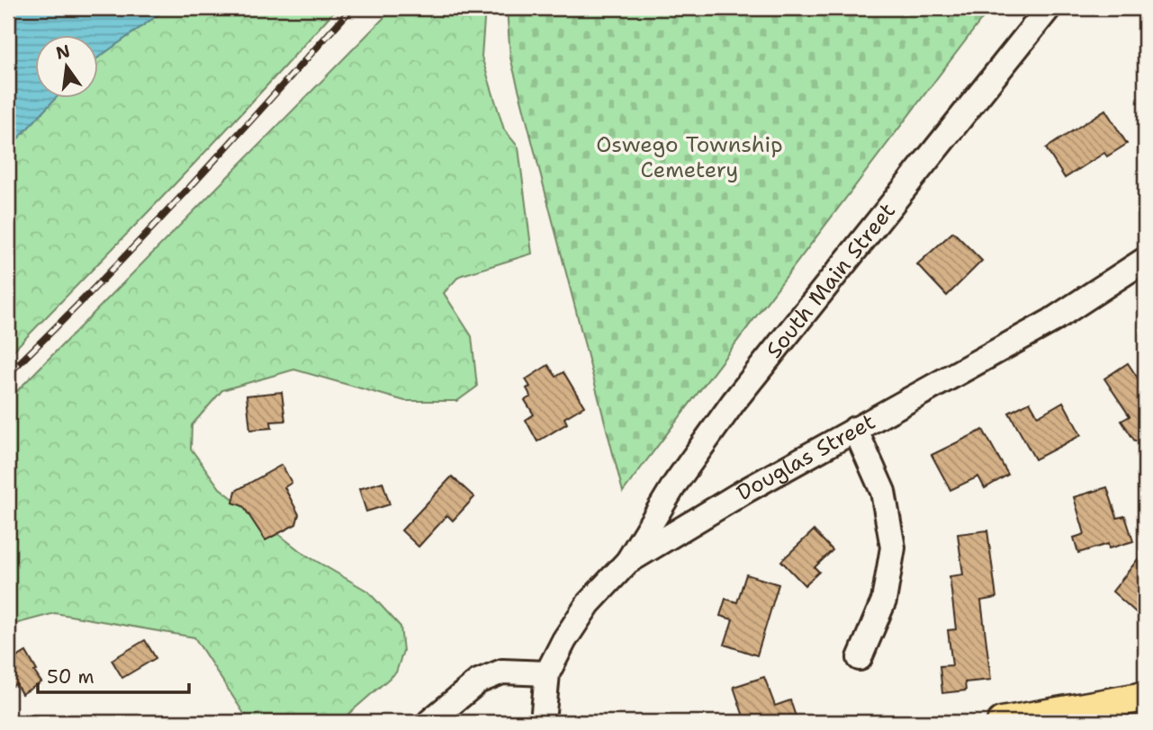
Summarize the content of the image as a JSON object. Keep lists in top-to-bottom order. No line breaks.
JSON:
{"streets":{"street":["South Main Street","Douglas Street"]},"crossings":[["South Main Street","Douglas Street"]],"parks":["Oswego Township Cemetery"],"scale_bar":"50 m","north":"top"}
